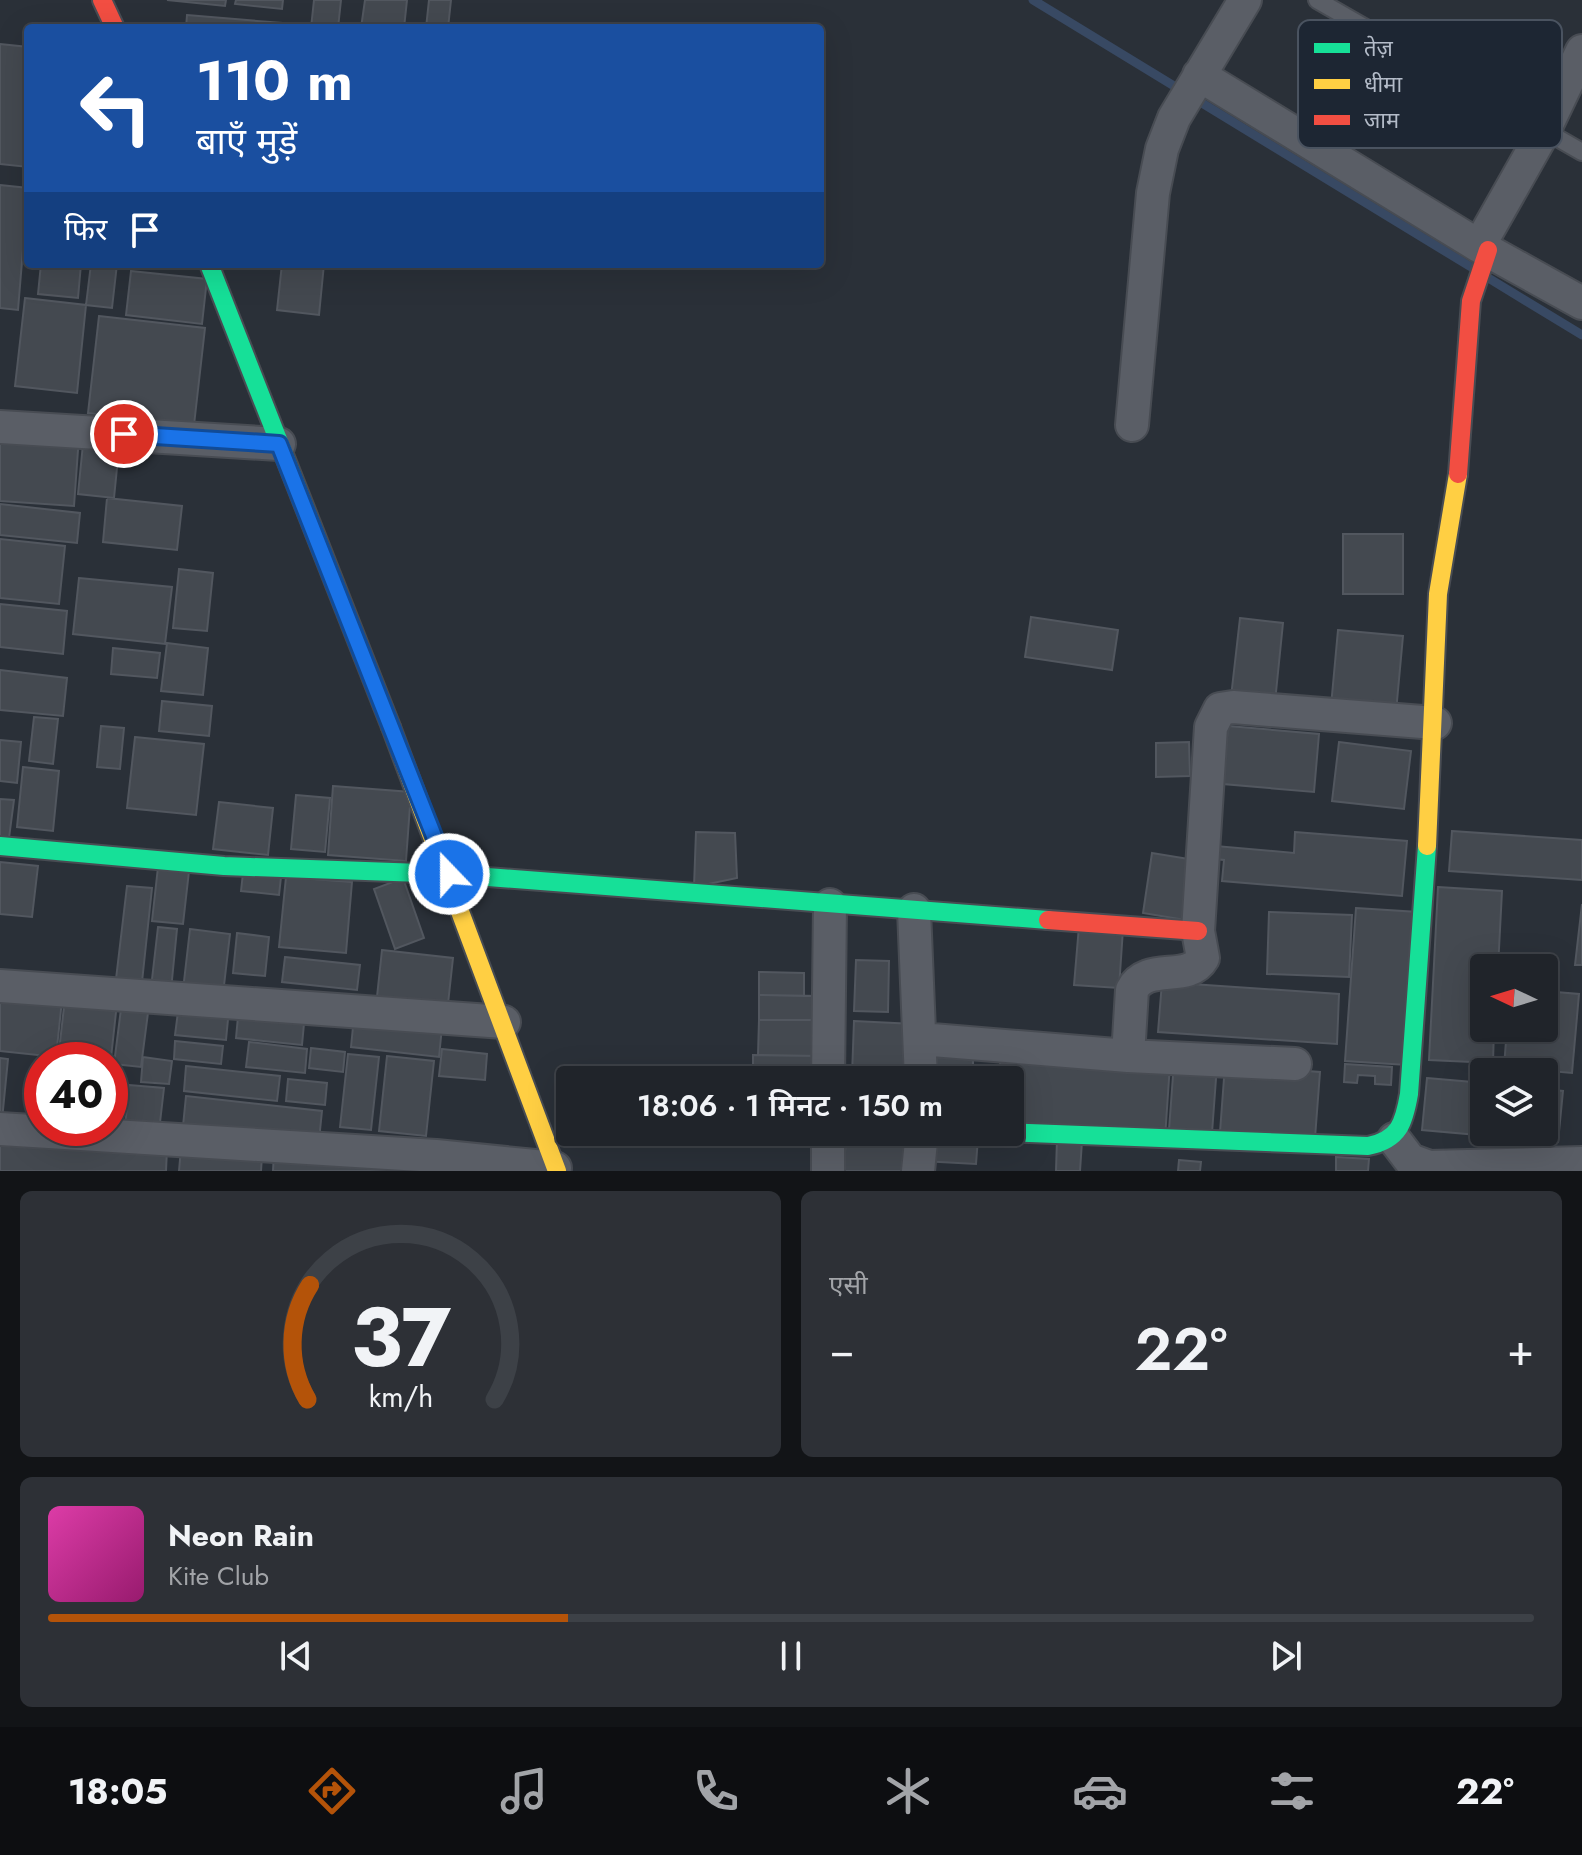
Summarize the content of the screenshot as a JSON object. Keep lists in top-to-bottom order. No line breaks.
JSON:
{"legend":["तेज़","धीमा","जाम"],"north":"left","page":{"turn":["110 m","बाएँ मुड़ें"],"then":"फिर","limit":"40","trip":"18:06 · 1 मिनट · 150 m","tile":"एसी","heat":["−","22°","+"],"song":["Neon Rain","Kite Club"],"tabs":["18:05","22°"],"gauge":["37","km/h"]}}
